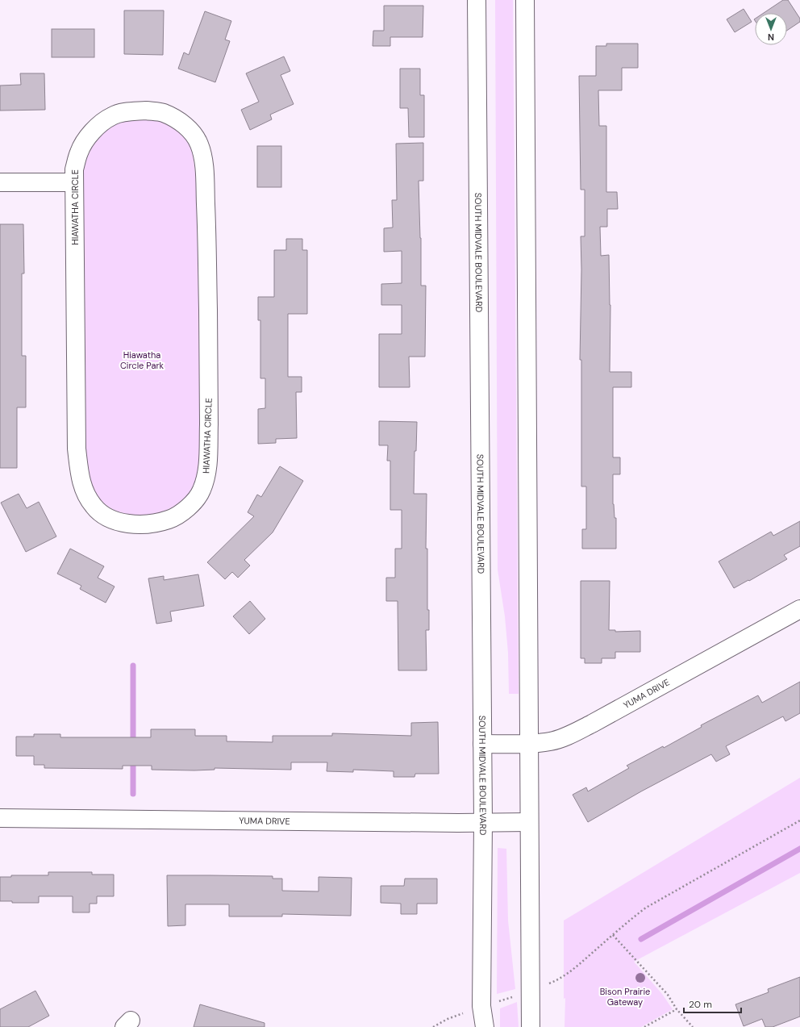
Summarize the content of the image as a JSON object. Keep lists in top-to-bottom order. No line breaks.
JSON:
{"streets":{"main road":["HIAWATHA CIRCLE","SOUTH MIDVALE BOULEVARD","YUMA DRIVE"]},"crossings":[["SOUTH MIDVALE BOULEVARD","YUMA DRIVE"]],"parks":["Hiawatha Circle Park","Bison Prairie Gateway"],"scale_bar":"20 m","north":"bottom"}
